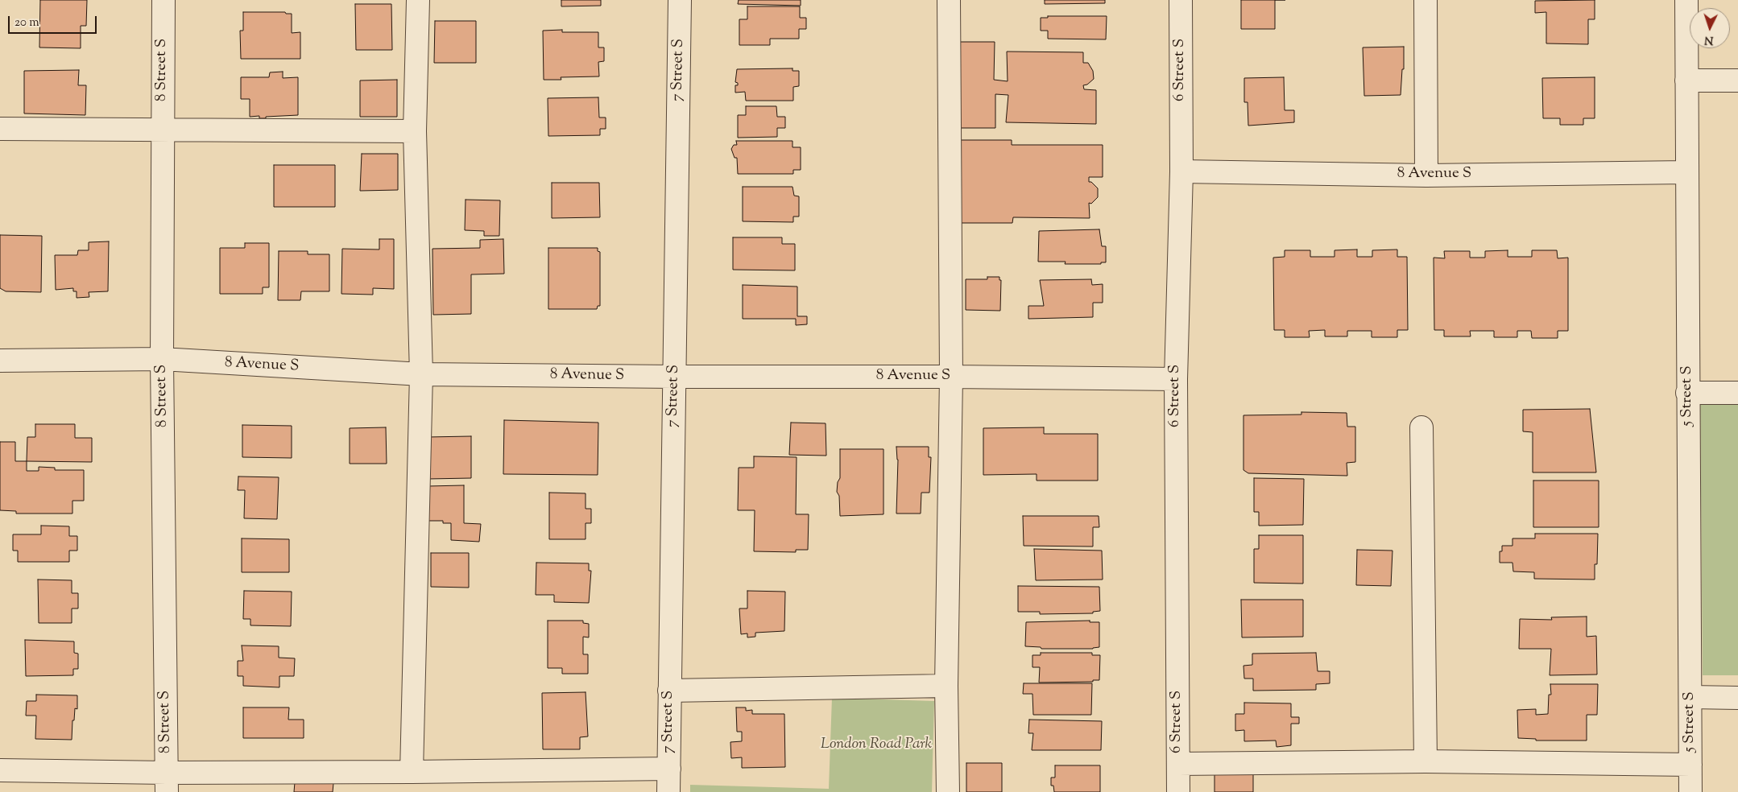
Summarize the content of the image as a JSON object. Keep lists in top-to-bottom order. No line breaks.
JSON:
{"streets":{"street":["8 Street S","7 Street S","6 Street S","8 Avenue S","5 Street S"]},"crossings":[["8 Street S","8 Avenue S"],["7 Street S","8 Avenue S"],["6 Street S","8 Avenue S"],["8 Avenue S","5 Street S"]],"parks":["London Road Park"],"scale_bar":"20 m","north":"bottom"}
